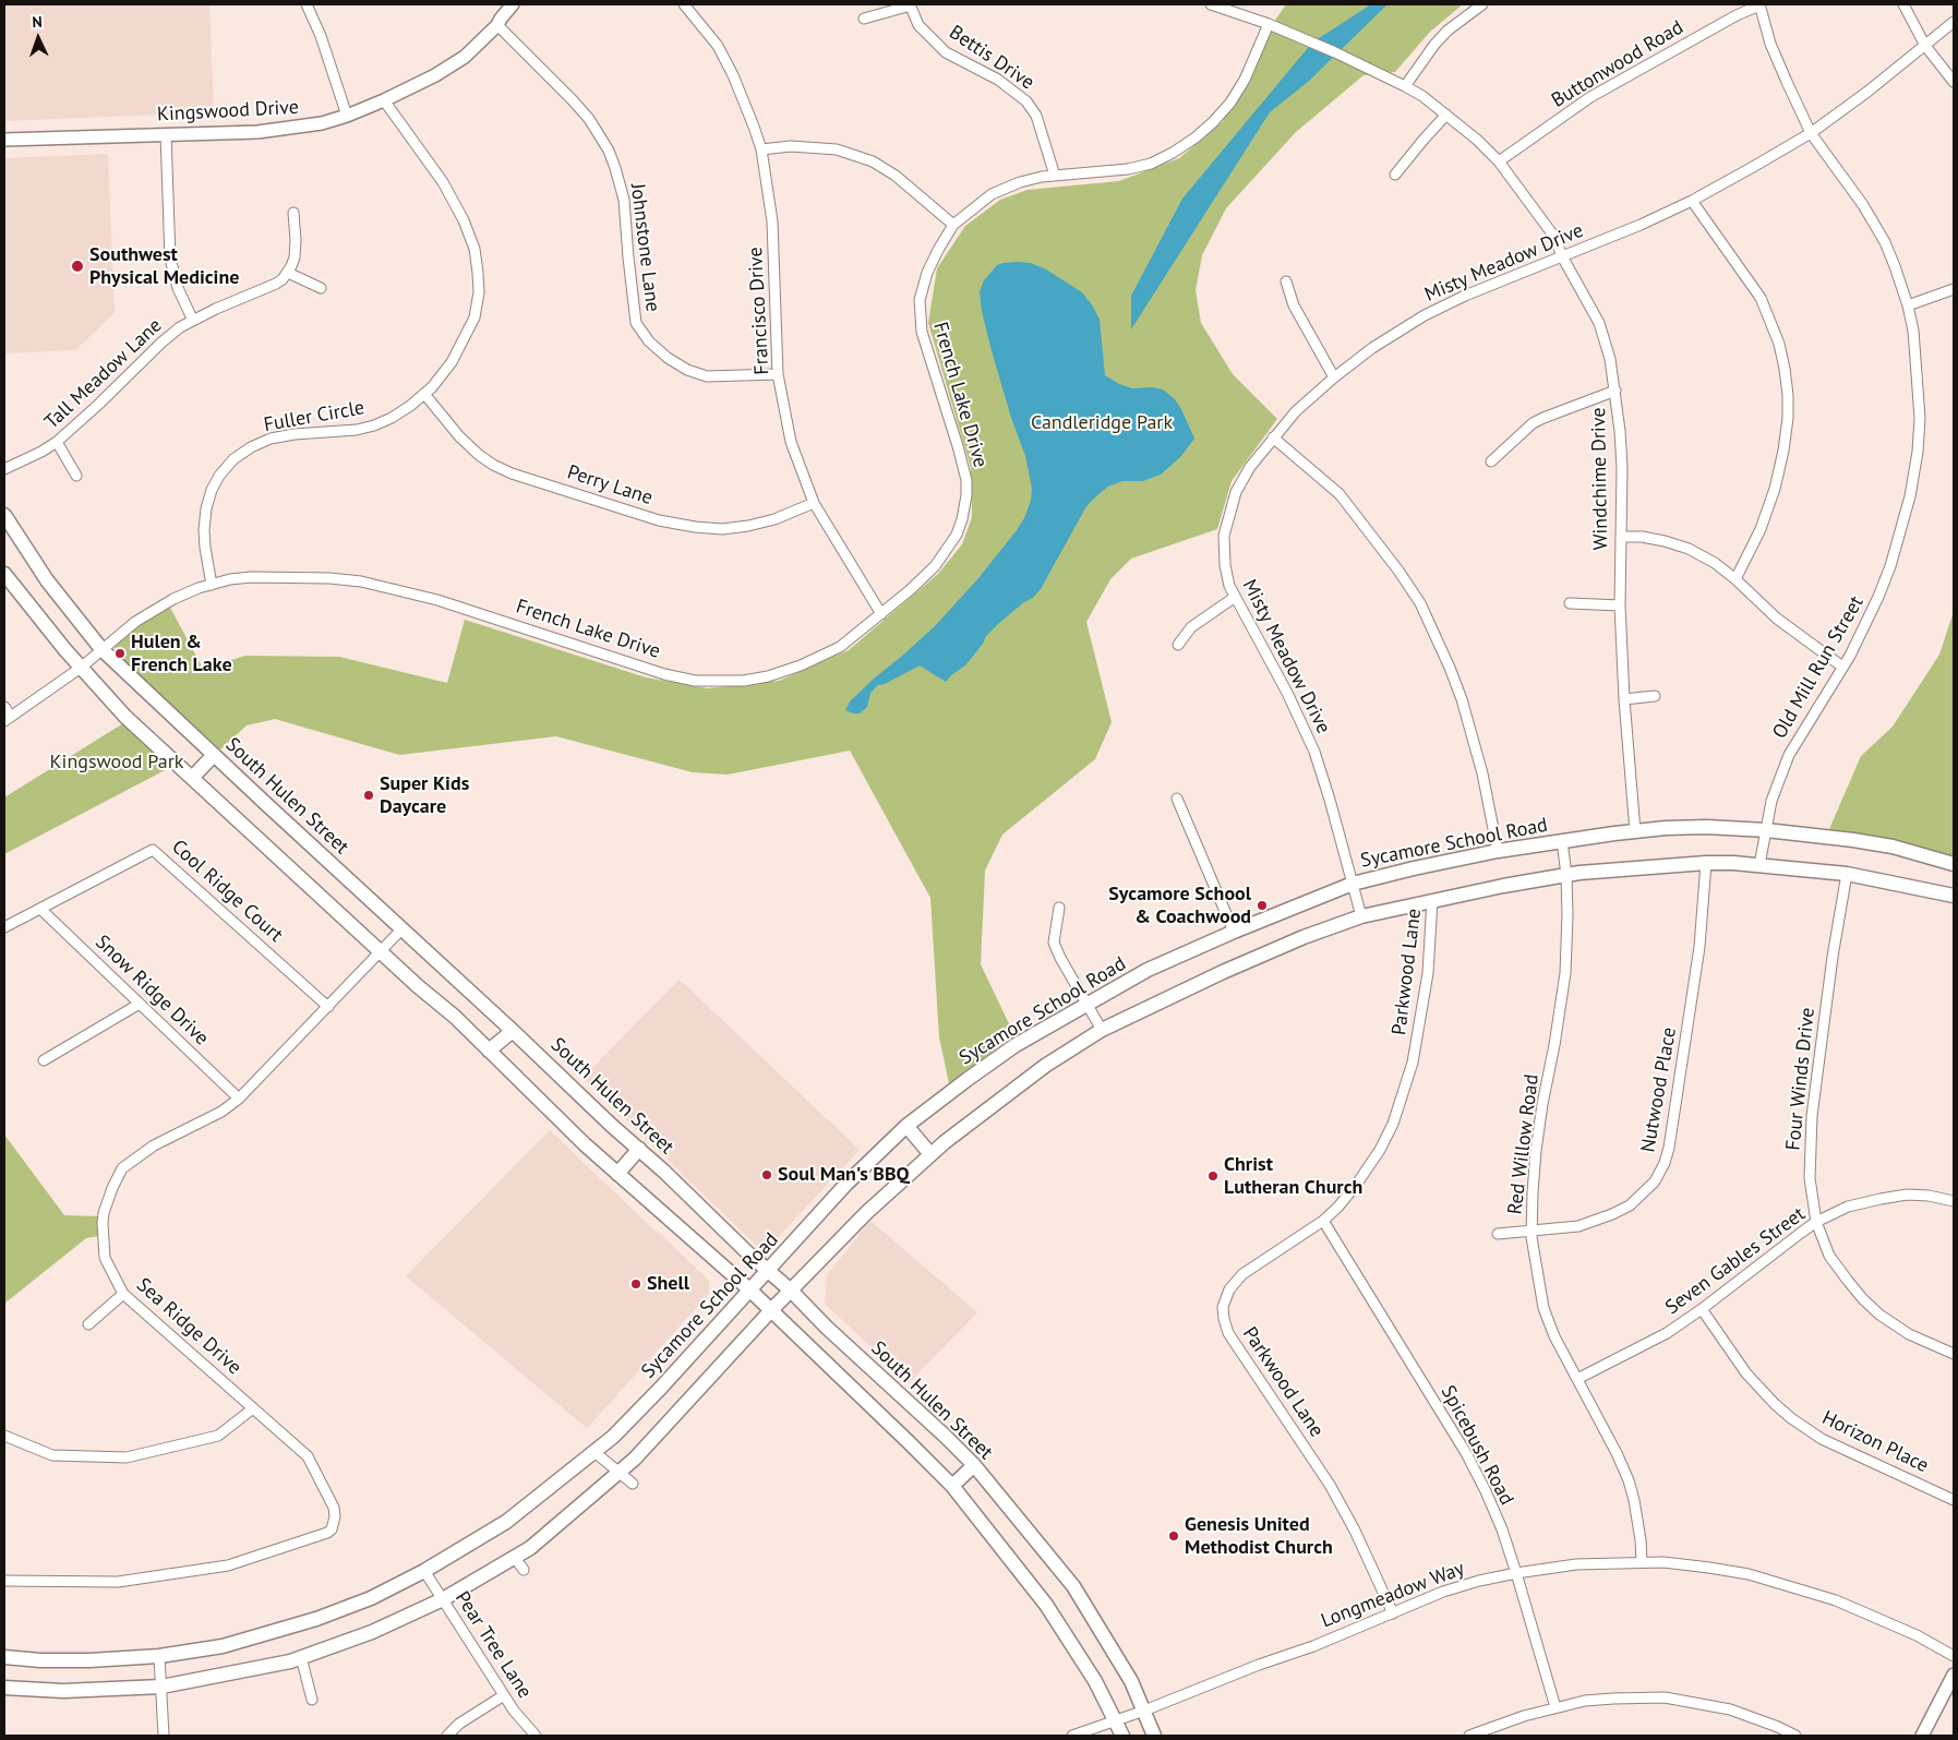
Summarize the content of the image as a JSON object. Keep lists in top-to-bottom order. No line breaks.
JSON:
{"streets":{"main road":["South Hulen Street","Sycamore School Road"],"street":["Bettis Drive","Buttonwood Road","Kingswood Drive","Johnstone Lane","Misty Meadow Drive","Francisco Drive","Tall Meadow Lane","French Lake Drive","Fuller Circle","Windchime Drive","Perry Lane","Old Mill Run Street","Cool Ridge Court","Parkwood Lane","Snow Ridge Drive","Four Winds Drive","Nutwood Place","Red Willow Road","Seven Gables Street","Sea Ridge Drive","Horizon Place","Spicebush Road","Longmeadow Way","Pear Tree Lane"]},"crossings":[["Bettis Drive","French Lake Drive"],["Buttonwood Road","Windchime Drive"],["Buttonwood Road","Old Mill Run Street"],["Kingswood Drive","Johnstone Lane"],["Kingswood Drive","Fuller Circle"],["Johnstone Lane","Francisco Drive"],["Misty Meadow Drive","Windchime Drive"],["Misty Meadow Drive","Old Mill Run Street"],["Misty Meadow Drive","Sycamore School Road"],["Francisco Drive","French Lake Drive"],["Francisco Drive","Perry Lane"],["French Lake Drive","Fuller Circle"],["French Lake Drive","Windchime Drive"],["French Lake Drive","South Hulen Street"],["Fuller Circle","Perry Lane"],["Windchime Drive","Sycamore School Road"],["Old Mill Run Street","Sycamore School Road"],["South Hulen Street","Sycamore School Road"],["South Hulen Street","Sea Ridge Drive"],["South Hulen Street","Longmeadow Way"],["Sycamore School Road","Red Willow Road"],["Sycamore School Road","Pear Tree Lane"],["Cool Ridge Court","Snow Ridge Drive"],["Cool Ridge Court","Sea Ridge Drive"],["Parkwood Lane","Spicebush Road"],["Parkwood Lane","Longmeadow Way"],["Snow Ridge Drive","Sea Ridge Drive"],["Four Winds Drive","Seven Gables Street"],["Nutwood Place","Red Willow Road"],["Red Willow Road","Seven Gables Street"],["Red Willow Road","Longmeadow Way"],["Seven Gables Street","Horizon Place"],["Spicebush Road","Longmeadow Way"]],"parks":["Candleridge Park","Kingswood Park"],"places":["Southwest Physical Medicine","Hulen & French Lake","Super Kids Daycare","Sycamore School & Coachwood","Soul Man's BBQ","Christ Lutheran Church","Shell","Genesis United Methodist Church"],"north":"top"}
